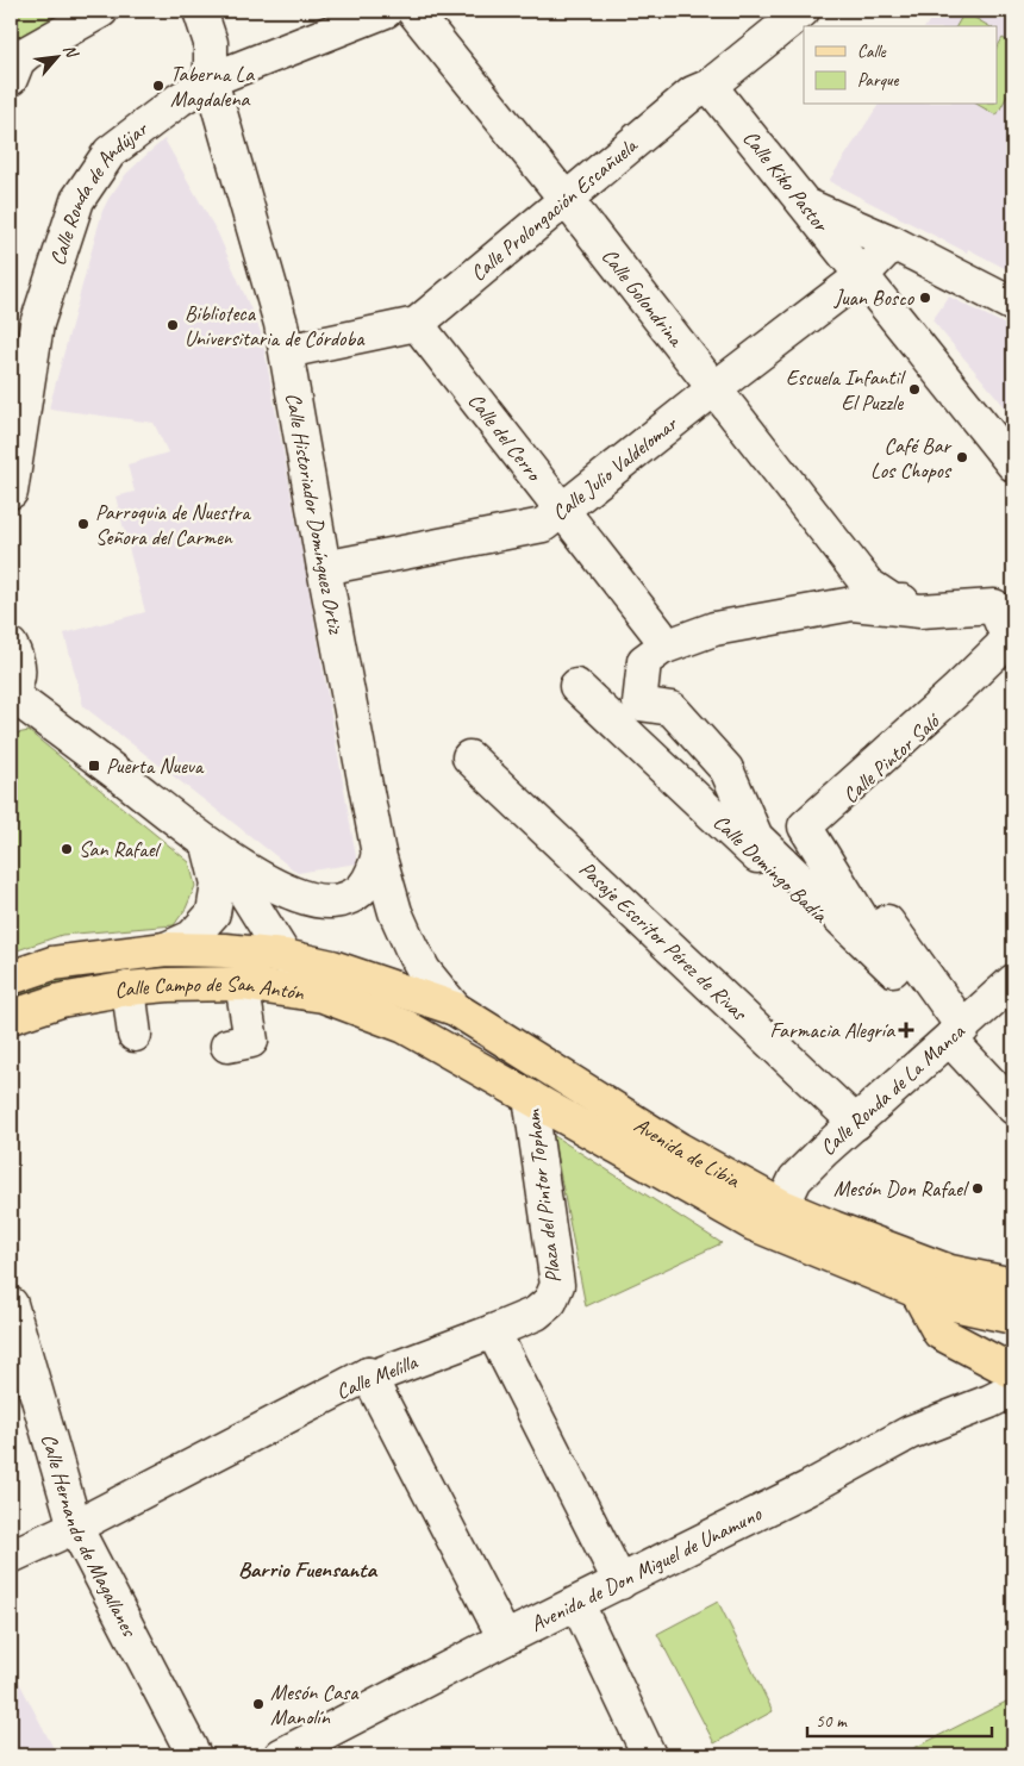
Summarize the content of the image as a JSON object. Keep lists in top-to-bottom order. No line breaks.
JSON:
{"streets":{"main road":["Calle Campo de San Antón","Avenida de Libia"],"street":["Calle Kiko Pastor","Calle Ronda de Andújar","Calle Prolongación Escañuela","Calle Golondrina","Calle del Cerro","Calle Julio Valdelomar","Calle Historiador Domínguez Ortiz","Calle Pintor Saló","Calle Domingo Badía","Pasaje Escritor Pérez de Rivas","Calle Ronda de La Manca","Plaza del Pintor Topham","Calle Melilla","Calle Hernando de Magallanes","Avenida de Don Miguel de Unamuno"]},"crossings":[["Calle Kiko Pastor","Calle Prolongación Escañuela"],["Calle Kiko Pastor","Calle Julio Valdelomar"],["Calle Ronda de Andújar","Calle Historiador Domínguez Ortiz"],["Calle Prolongación Escañuela","Calle Golondrina"],["Calle Prolongación Escañuela","Calle del Cerro"],["Calle Prolongación Escañuela","Calle Historiador Domínguez Ortiz"],["Calle Golondrina","Calle Julio Valdelomar"],["Calle del Cerro","Calle Julio Valdelomar"],["Calle Julio Valdelomar","Calle Historiador Domínguez Ortiz"],["Calle Historiador Domínguez Ortiz","Avenida de Libia"],["Calle Pintor Saló","Calle Domingo Badía"],["Pasaje Escritor Pérez de Rivas","Calle Ronda de La Manca"],["Calle Campo de San Antón","Avenida de Libia"],["Calle Ronda de La Manca","Avenida de Libia"],["Avenida de Libia","Plaza del Pintor Topham"],["Plaza del Pintor Topham","Calle Melilla"],["Calle Melilla","Calle Hernando de Magallanes"]],"districts":["Barrio Fuensanta"],"places":{"other":["Taberna La Magdalena","Juan Bosco","Biblioteca Universitaria de Córdoba","Escuela Infantil El Puzzle","Café Bar Los Chopos","Parroquia de Nuestra Señora del Carmen","San Rafael","Mesón Don Rafael","Mesón Casa Manolín"],"transit":["Puerta Nueva"],"health":["Farmacia Alegría"]},"legend":["Calle","Parque"],"scale_bar":"50 m","north":"top right"}
